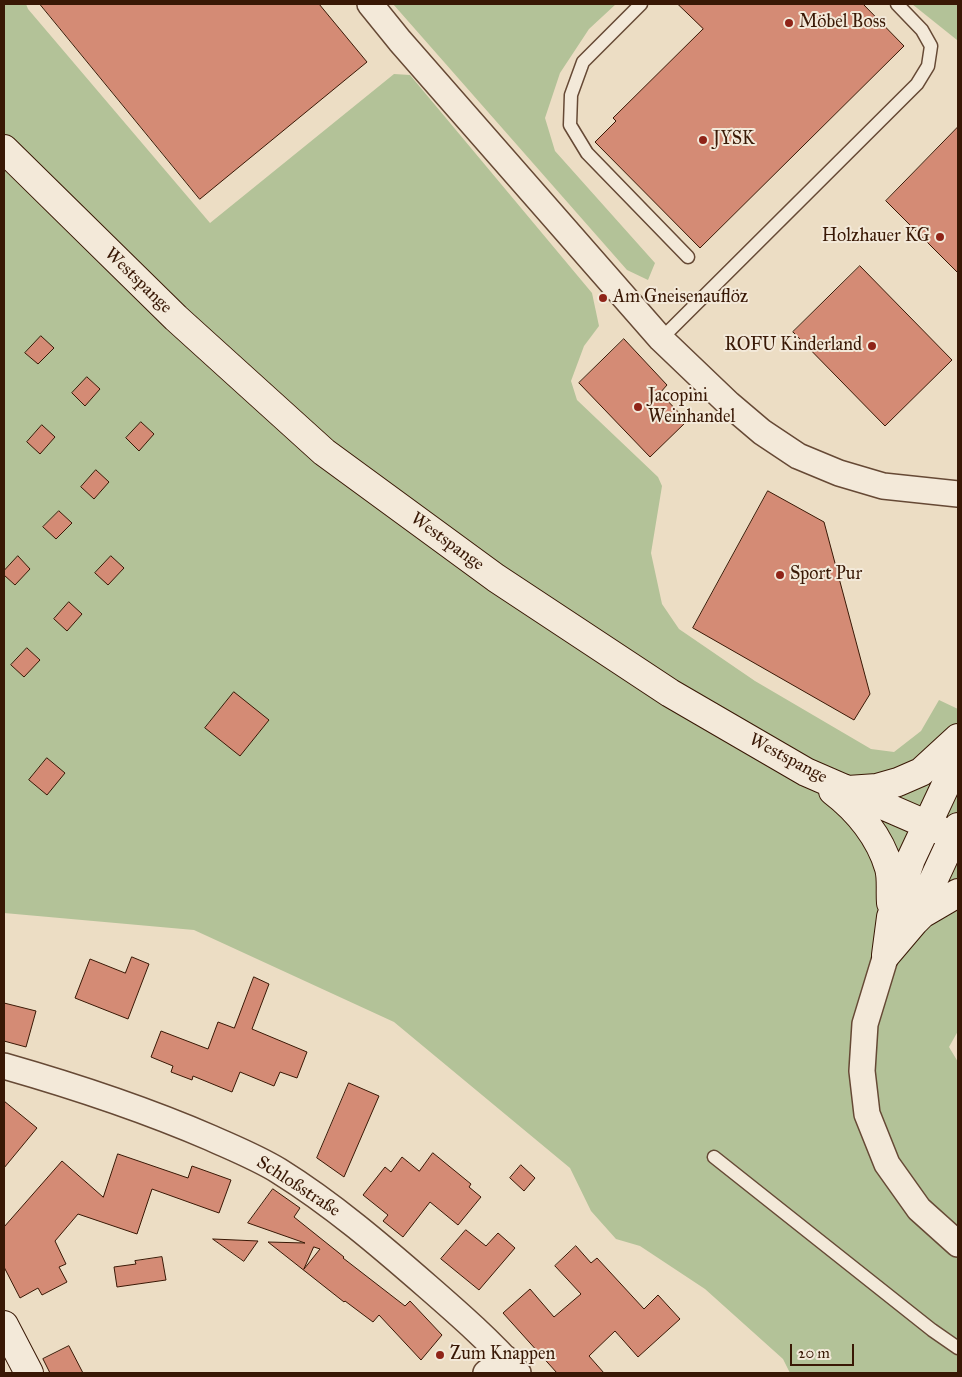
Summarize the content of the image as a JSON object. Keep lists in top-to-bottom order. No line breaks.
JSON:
{"streets":{"main road":["Westspange"],"street":["Schloßstraße"]},"places":["Möbel Boss","JYSK","Holzhauer KG","Am Gneisenauflöz","ROFU Kinderland","Jacopini Weinhandel","Sport Pur","Zum Knappen"],"scale_bar":"20 m"}
